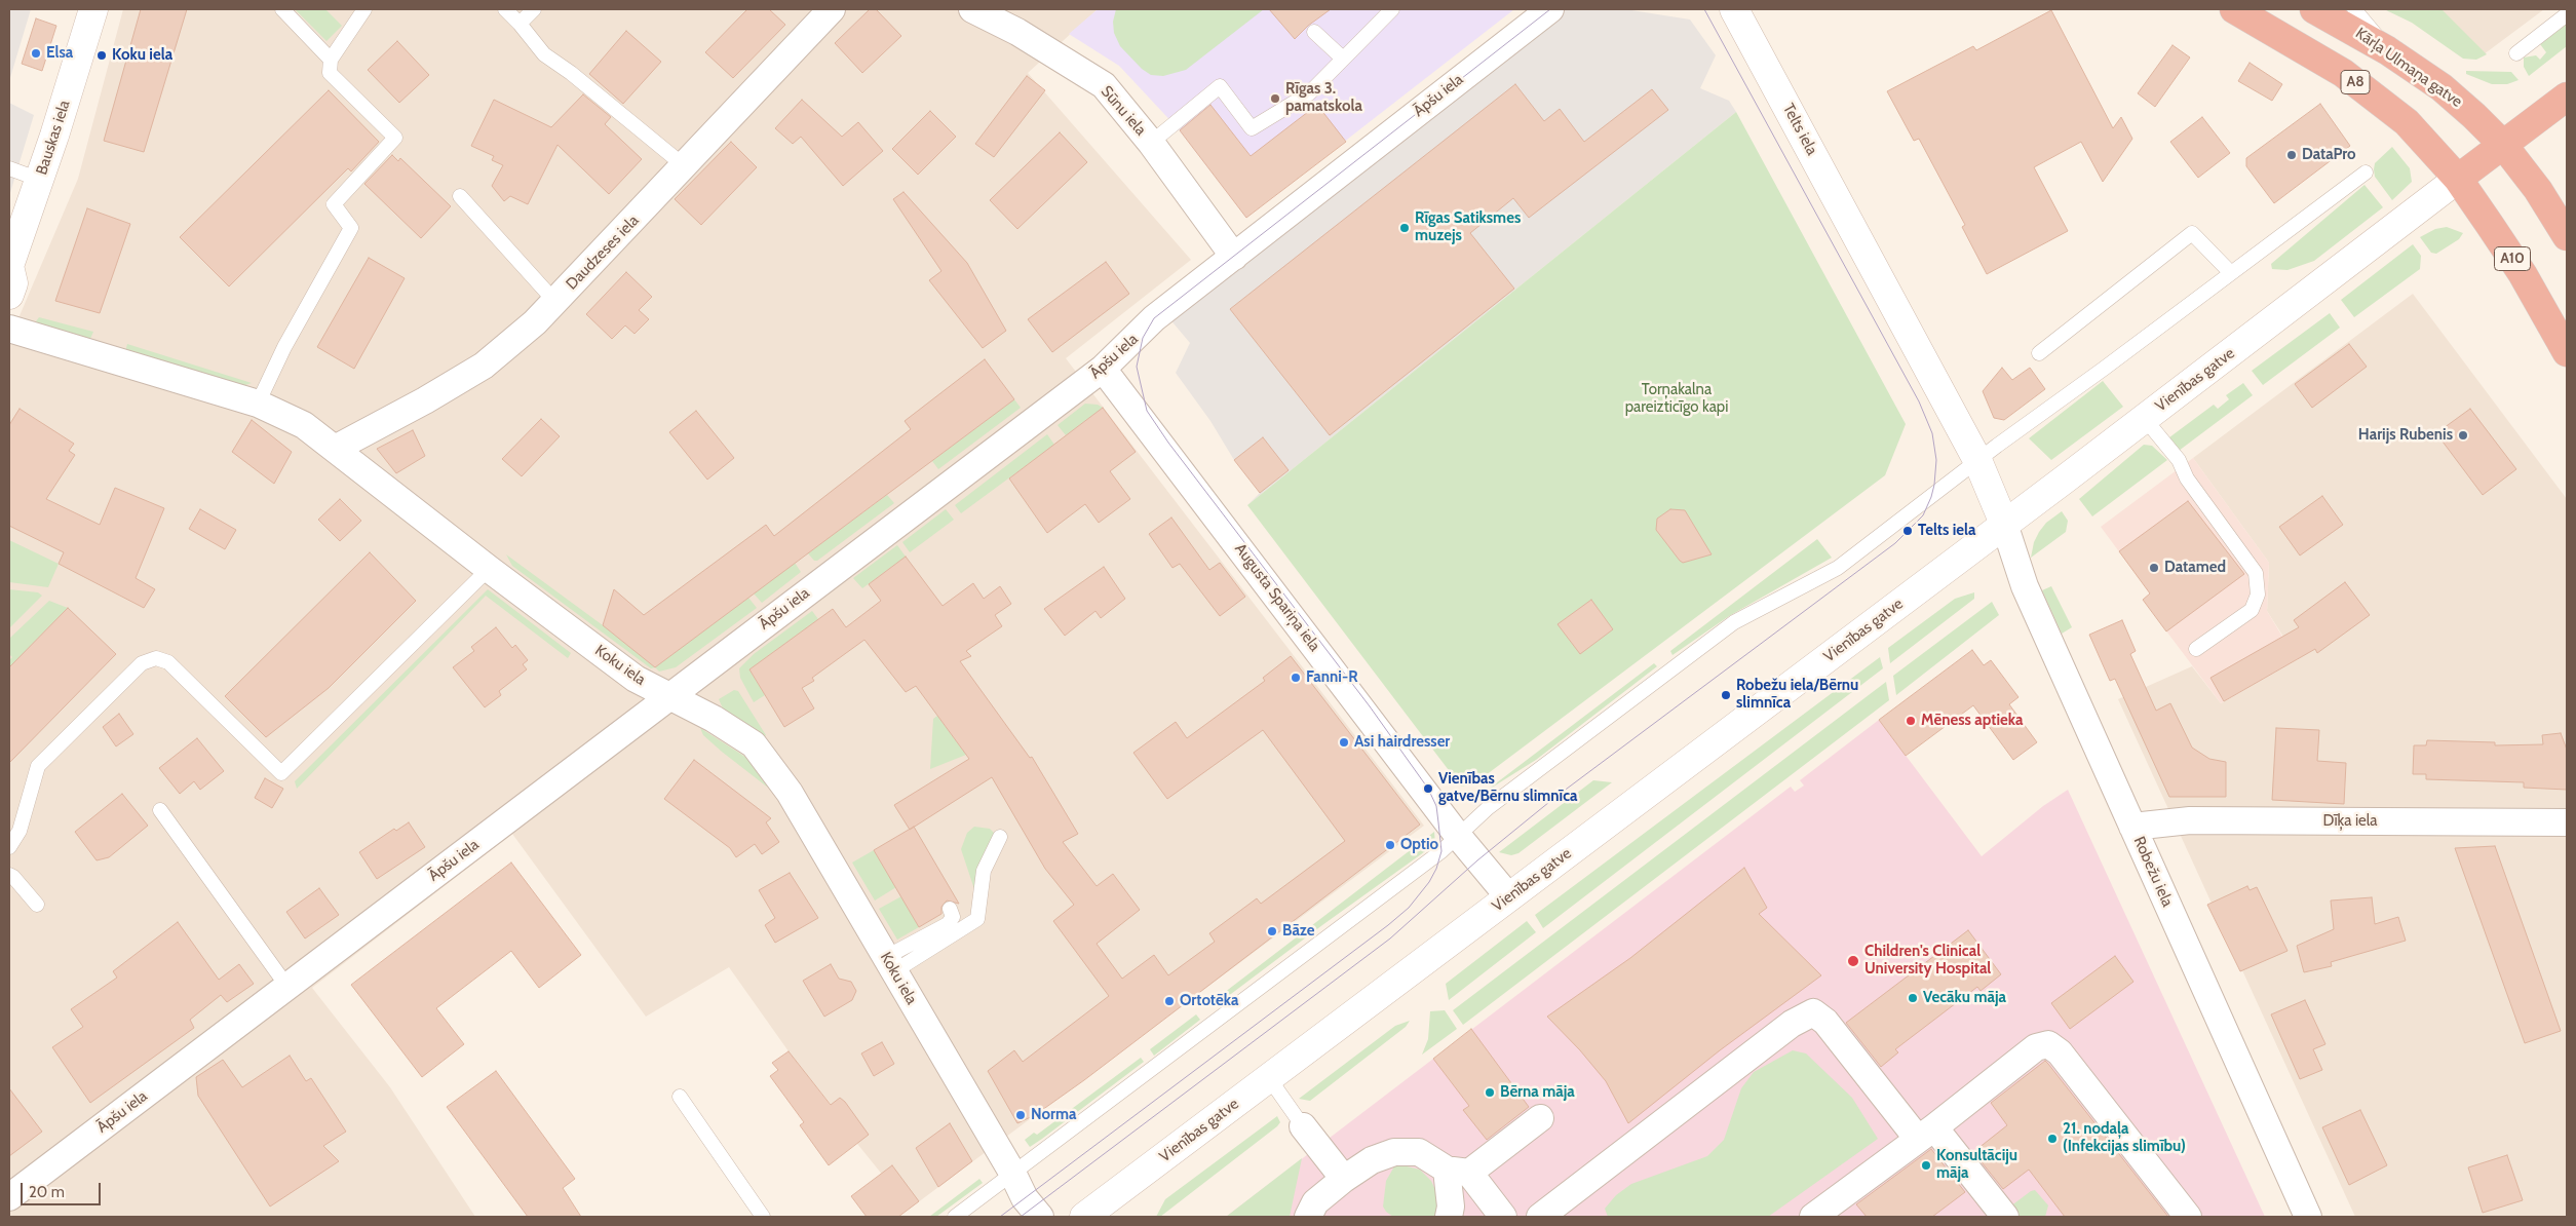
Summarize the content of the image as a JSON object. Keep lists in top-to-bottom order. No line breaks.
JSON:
{"streets":{"highway":["Kārļa Ulmaņa gatve","A8","A10","Vienības gatve"],"main road":["Telts iela","Bauskas iela"],"street":["Āpšu iela","Sūnu iela","Daudzeses iela","Augusta Spariņa iela","Koku iela","Dīķa iela","Robežu iela"]},"crossings":[["Kārļa Ulmaņa gatve","Vienības gatve"],["A8","A10"],["A8","Vienības gatve"],["Āpšu iela","Sūnu iela"],["Āpšu iela","Augusta Spariņa iela"],["Āpšu iela","Koku iela"],["Telts iela","Vienības gatve"],["Telts iela","Robežu iela"],["Daudzeses iela","Koku iela"],["A10","Vienības gatve"],["Vienības gatve","Augusta Spariņa iela"],["Vienības gatve","Robežu iela"],["Dīķa iela","Robežu iela"]],"parks":["Torņakalna pareizticīgo kapi"],"places":["Elsa","Koku iela","Rīgas 3. pamatskola","DataPro","Rīgas Satiksmes muzejs","Harijs Rubenis","Telts iela","Datamed","Fanni-R","Robežu iela/Bērnu slimnīca","Mēness aptieka","Asi hairdresser","Vienības gatve/Bērnu slimnīca","Optio","Bāze","Children's Clinical University Hospital","Vecāku māja","Ortotēka","Bērna māja","Norma","21. nodaļa (Infekcijas slimību)","Konsultāciju māja"],"scale_bar":"20 m"}
